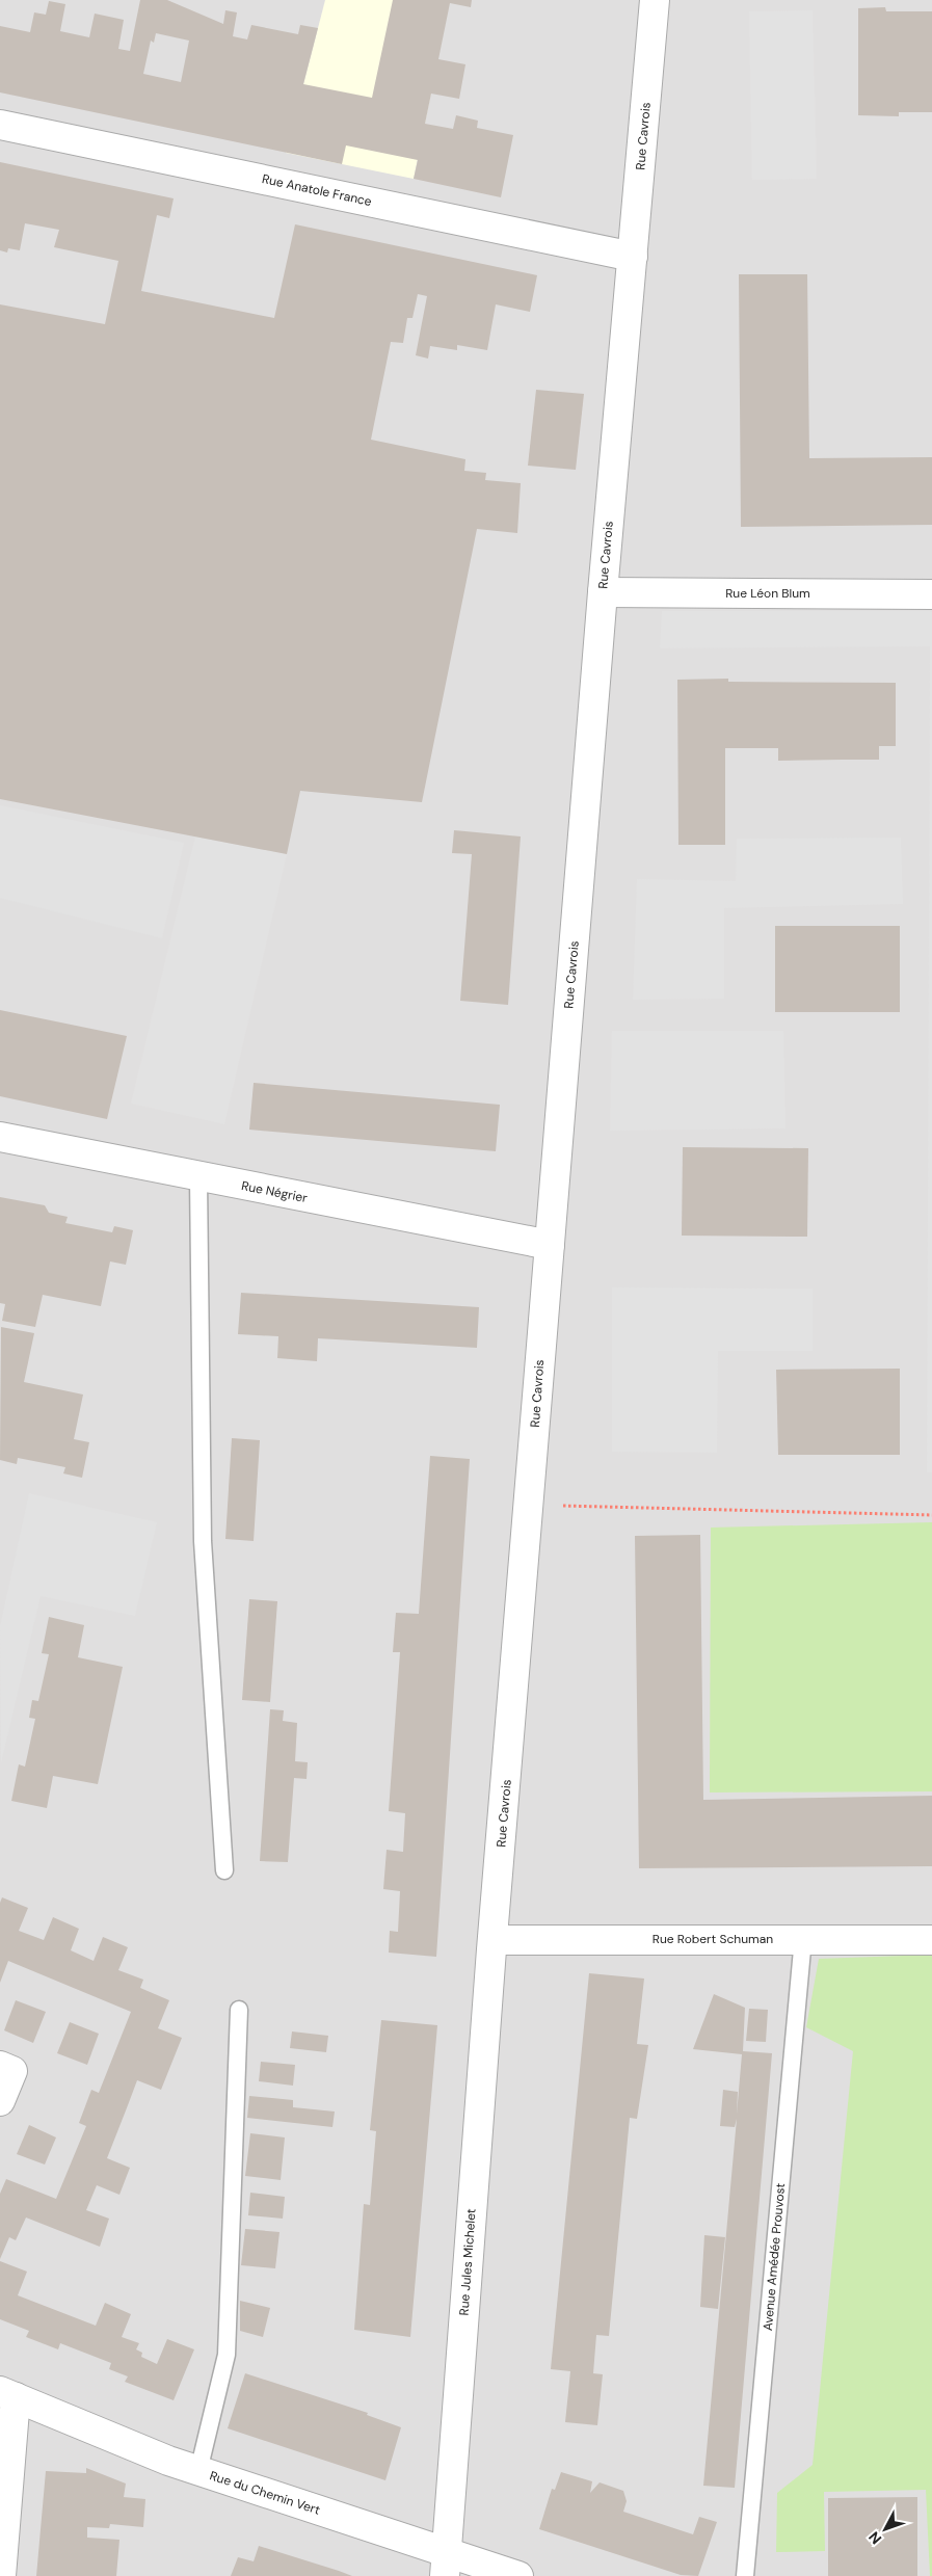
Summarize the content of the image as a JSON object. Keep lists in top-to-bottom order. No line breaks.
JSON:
{"streets":{"street":["Rue Cavrois","Rue Anatole France","Rue Léon Blum","Rue Négrier","Rue Robert Schuman","Rue Jules Michelet","Rue du Chemin Vert"],"lane":["Avenue Amédée Prouvost"]},"crossings":[["Rue Cavrois","Rue Anatole France"],["Rue Cavrois","Rue Léon Blum"],["Rue Cavrois","Rue Négrier"],["Rue Cavrois","Rue Robert Schuman"],["Rue Cavrois","Rue Jules Michelet"],["Rue Robert Schuman","Avenue Amédée Prouvost"],["Rue Robert Schuman","Rue Jules Michelet"],["Rue Jules Michelet","Rue du Chemin Vert"]],"north":"bottom left"}
